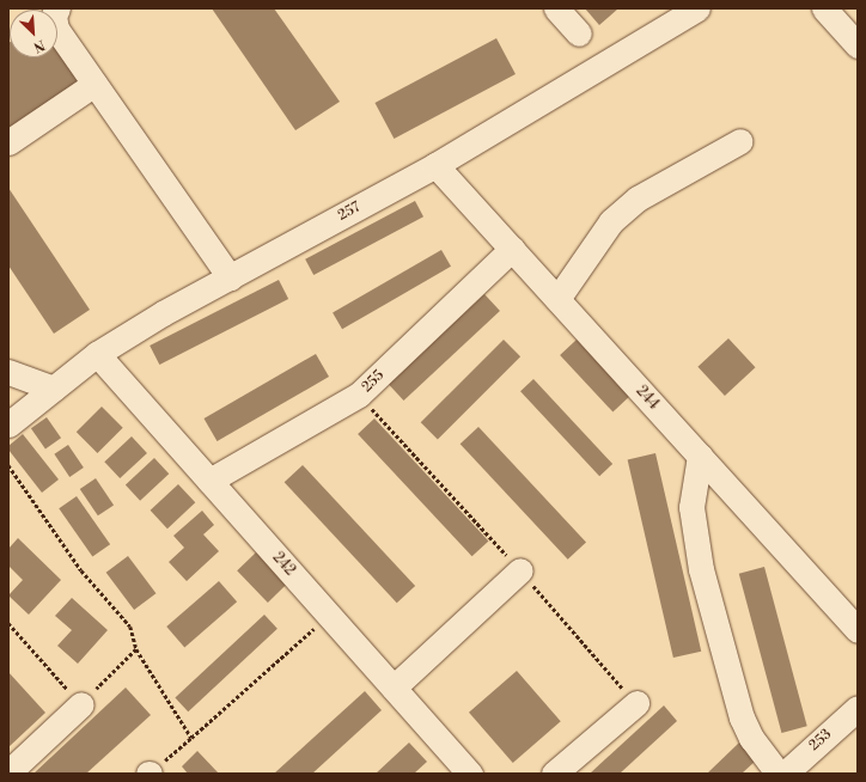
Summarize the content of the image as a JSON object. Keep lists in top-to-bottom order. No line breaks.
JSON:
{"streets":{"street":["257","255","244","242","253"]},"crossings":[["257","244"],["257","242"],["255","244"],["255","242"]],"north":"bottom right"}
